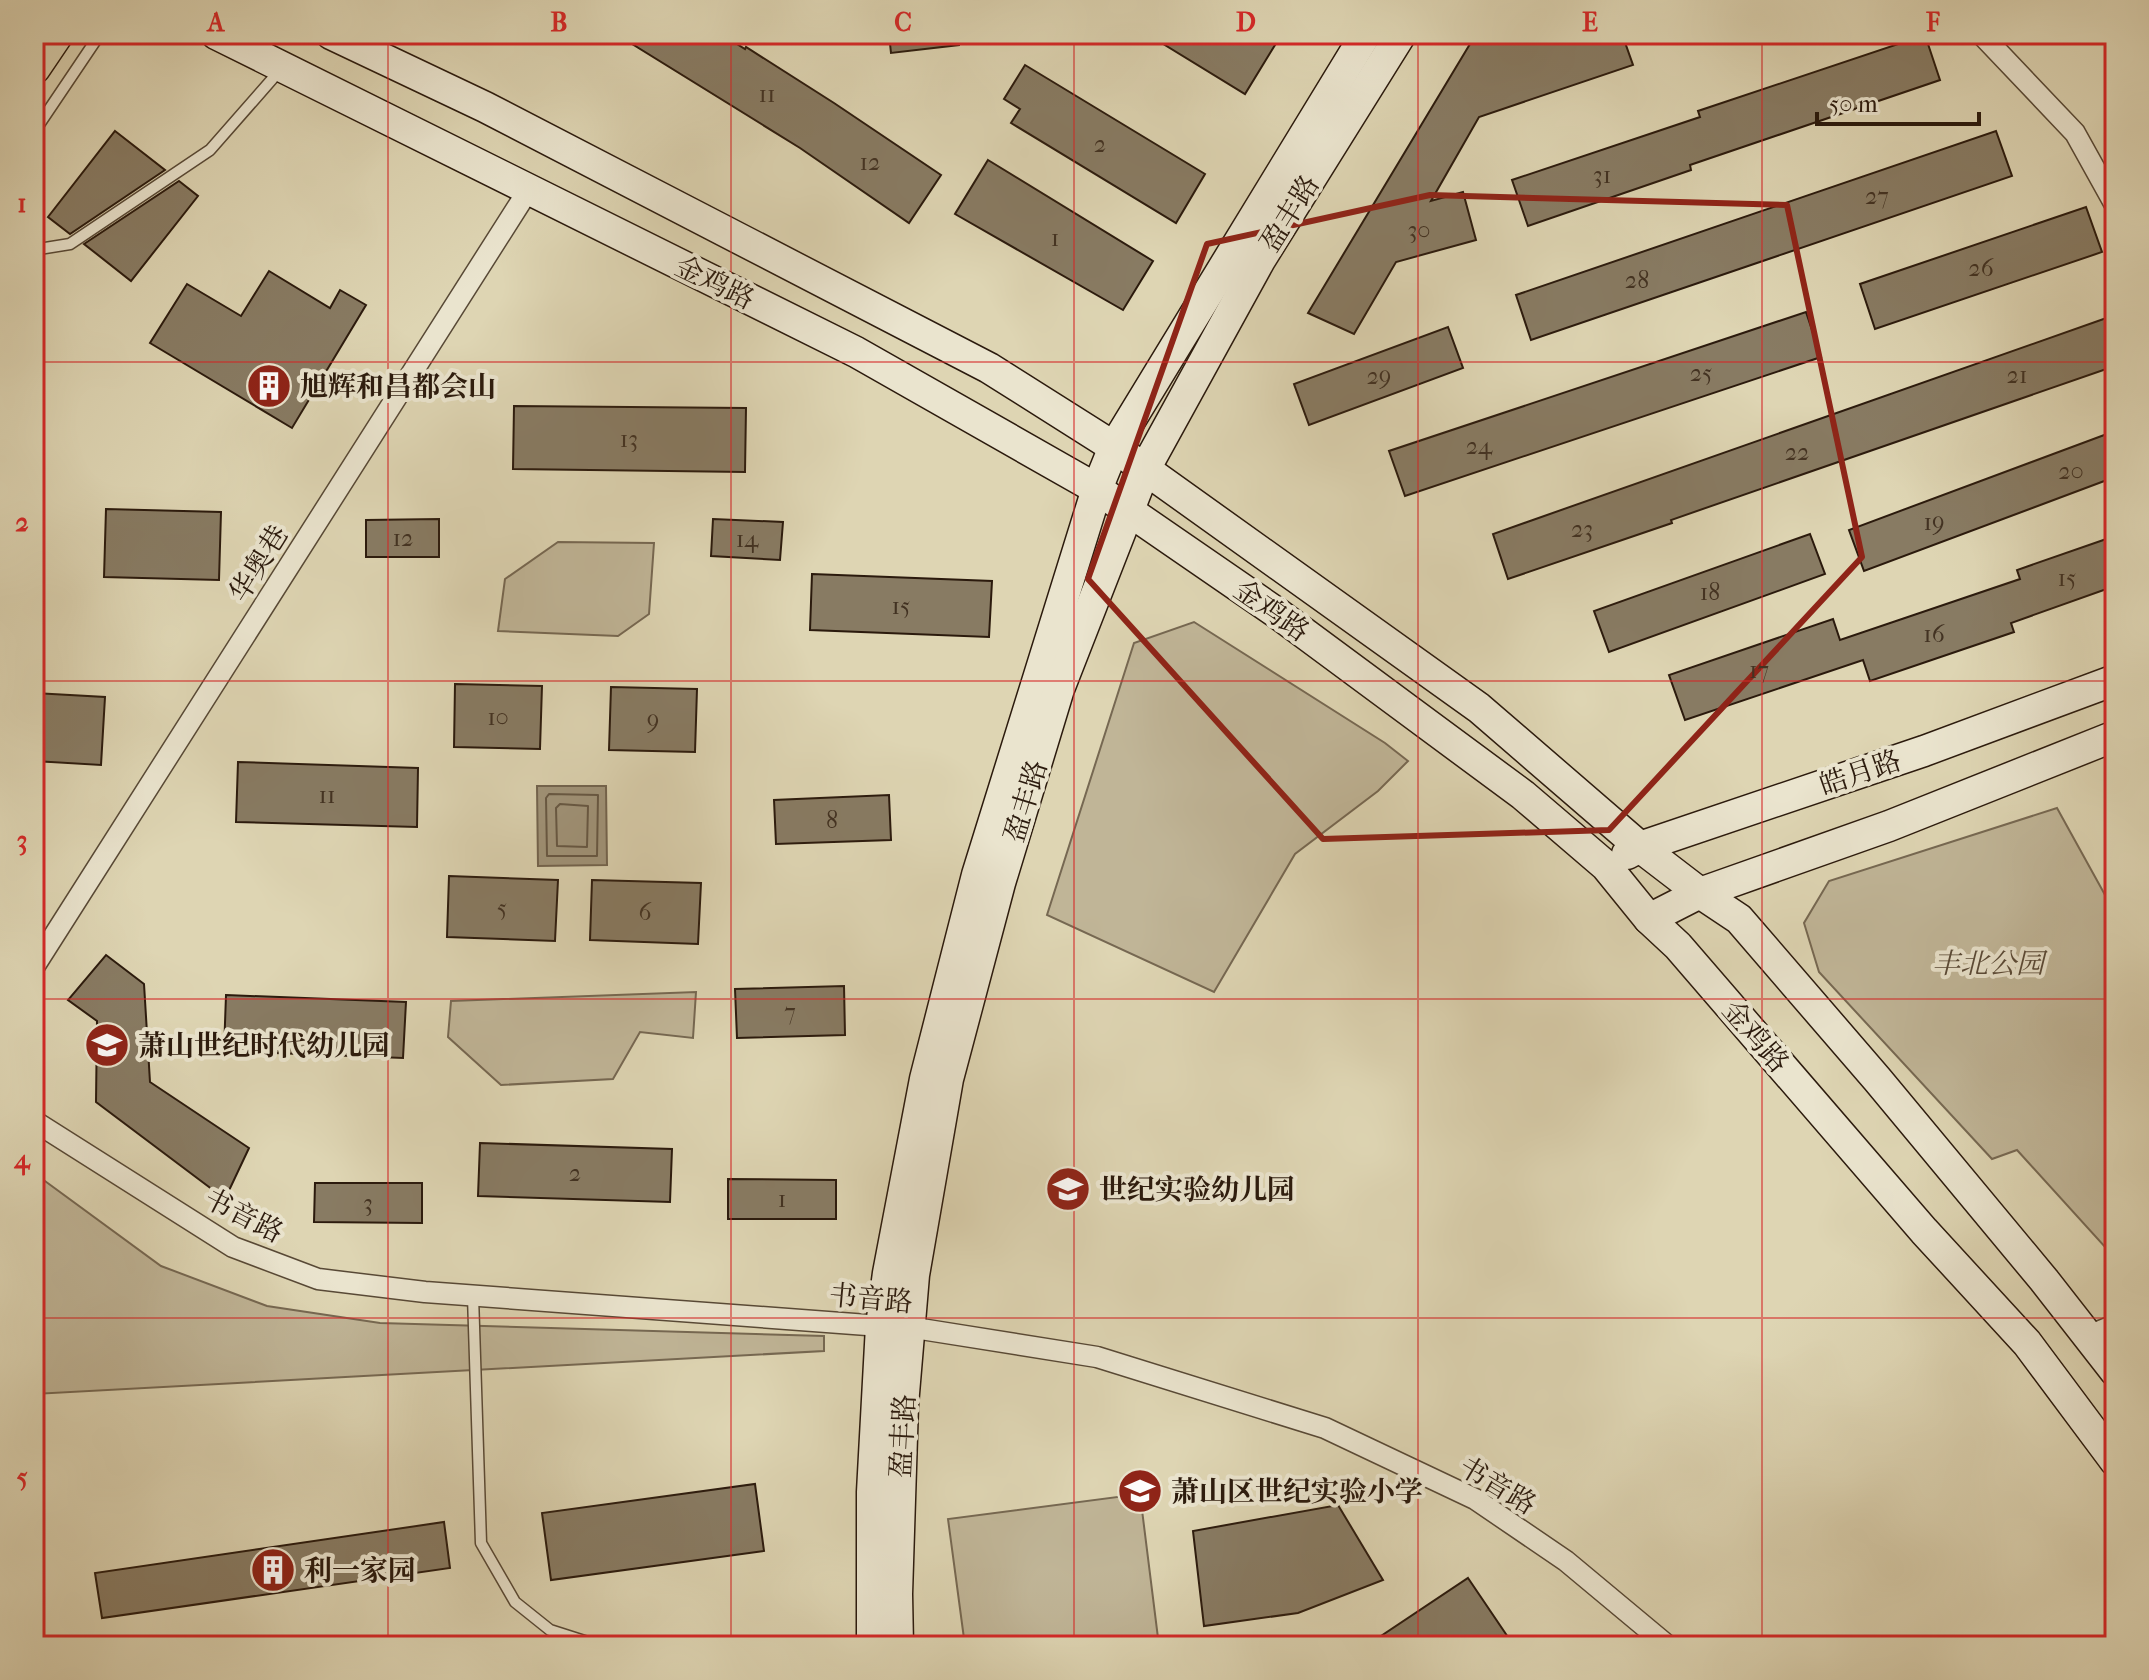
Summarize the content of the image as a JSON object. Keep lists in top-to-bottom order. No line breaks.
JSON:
{"streets":{"main road":["盈丰路","金鸡路","皓月路"],"street":["华奥巷","书音路"]},"crossings":[["盈丰路","金鸡路"],["盈丰路","书音路"],["金鸡路","华奥巷"],["金鸡路","皓月路"]],"parks":["丰北公园"],"places":{"building":["旭辉和昌都会山","利一家园"],"school or university":["萧山世纪时代幼儿园","世纪实验幼儿园","萧山区世纪实验小学"]},"house_numbers":["11","2","12","31","27","30","1","26","28","25","21","29","13","24","22","20","19","23","12","14","15","18","15","16","17","10","9","11","8","5","6","7","2","1","3"],"scale_bar":"50 m","grid":{"columns":["A","B","C","D","E","F"],"rows":["1","2","3","4","5"]}}
